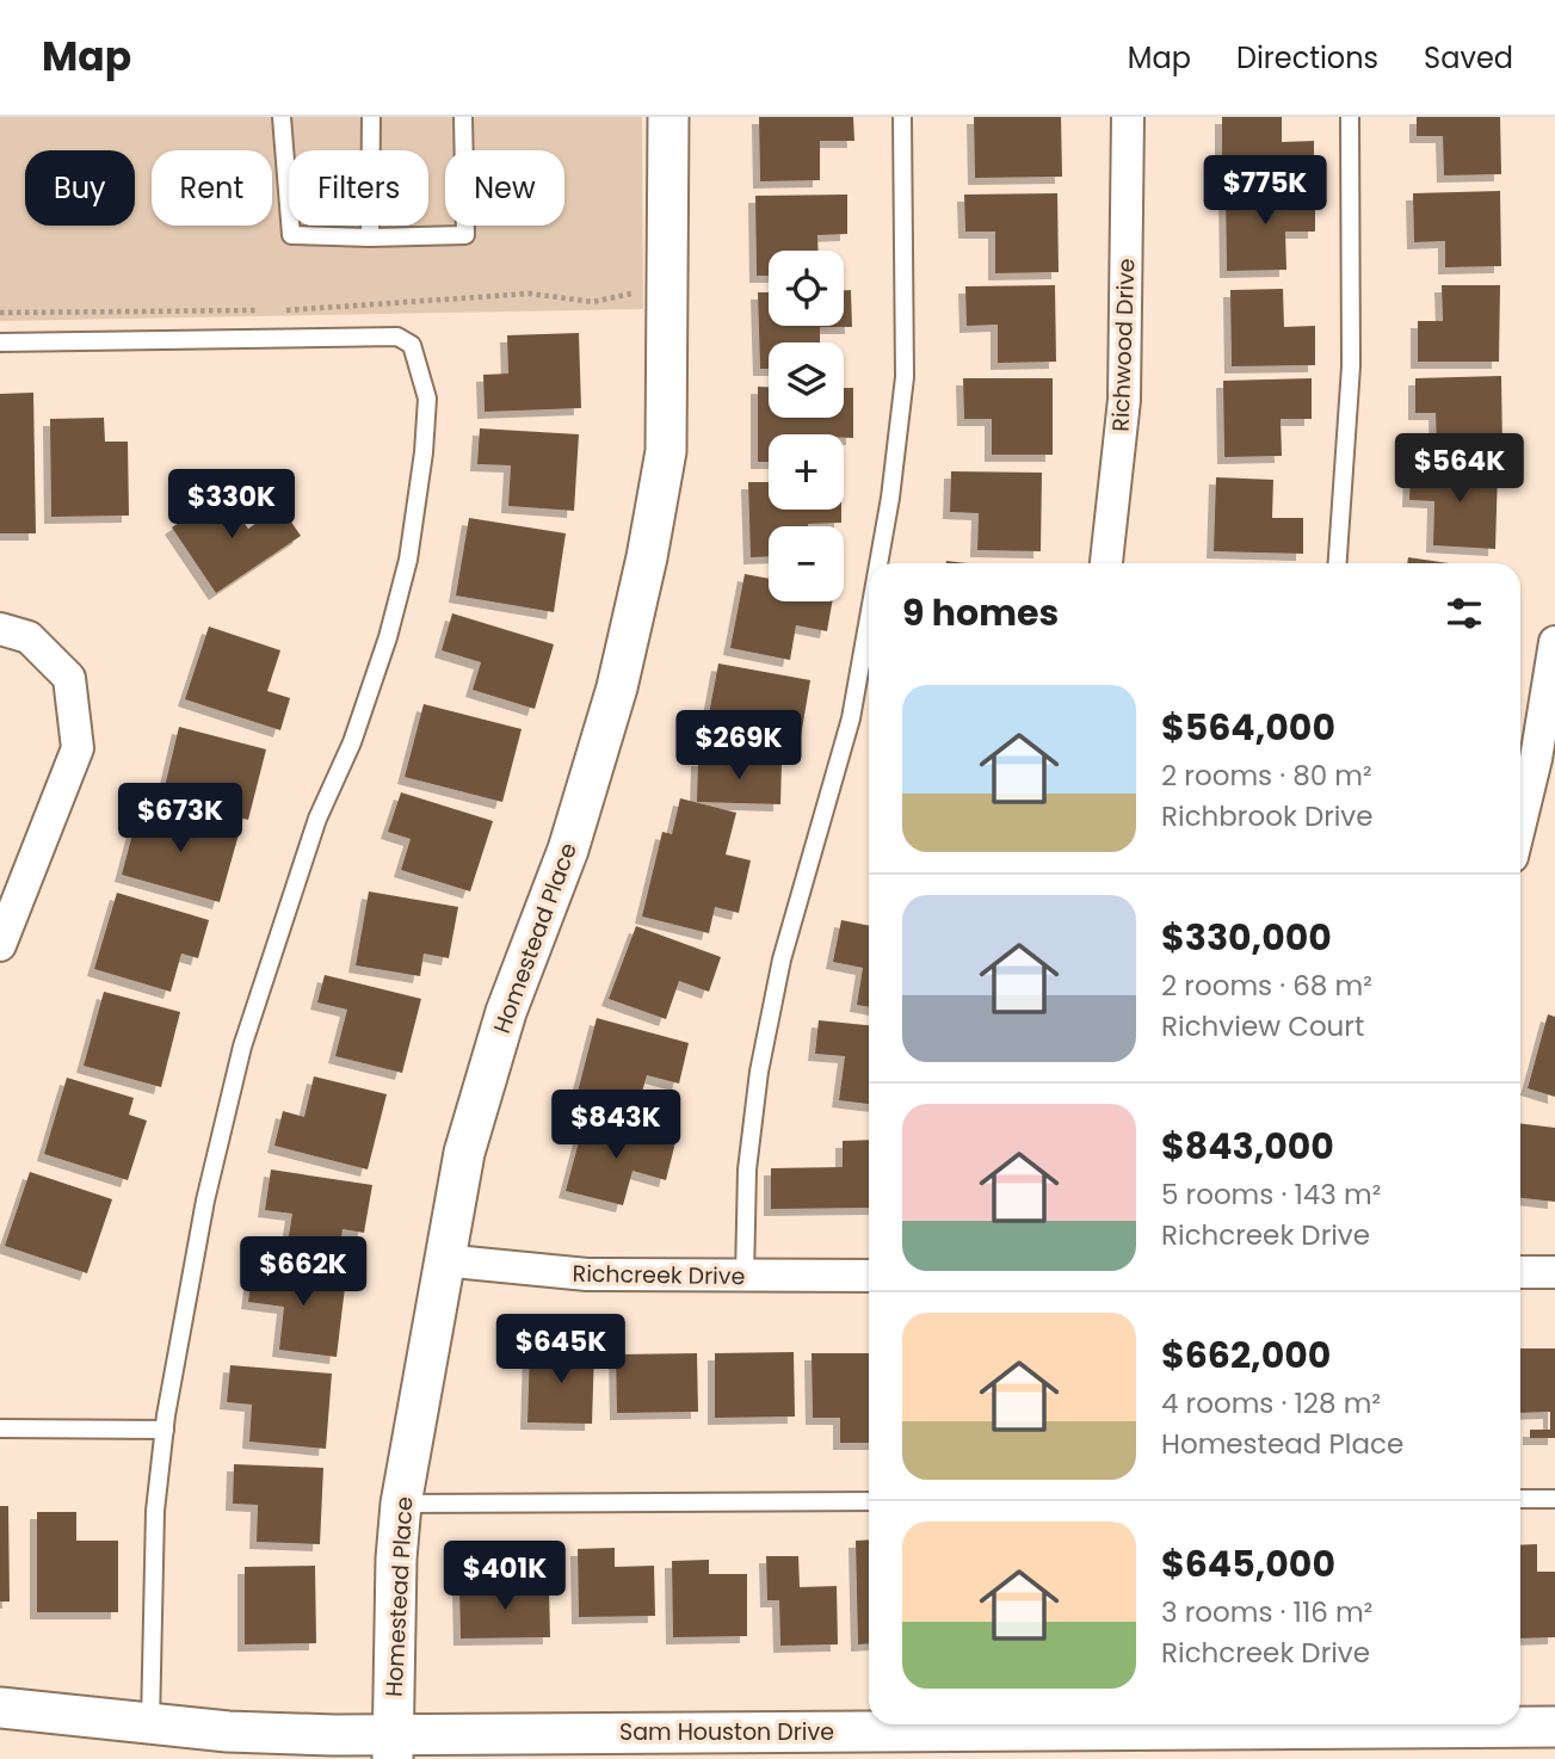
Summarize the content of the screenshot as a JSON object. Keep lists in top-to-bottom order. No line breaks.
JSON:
{"streets":{"street":["Richwood Drive","Homestead Place","Richcreek Drive","Sam Houston Drive"]},"crossings":[["Homestead Place","Richcreek Drive"],["Homestead Place","Sam Houston Drive"]],"page":{"header":"Map","nav":["Map","Directions","Saved"],"chip":["Buy","Rent","Filters","New"],"price":["$775K","$564K","$330K","$269K","$673K","$843K","$662K","$645K","$401K"],"map_buttons":["+","−"],"heading":"9 homes","list":[{"name":"$564,000","note":"2 rooms · 80 m² · Richbrook Drive"},{"name":"$330,000","note":"2 rooms · 68 m² · Richview Court"},{"name":"$843,000","note":"5 rooms · 143 m² · Richcreek Drive"},{"name":"$662,000","note":"4 rooms · 128 m² · Homestead Place"},{"name":"$645,000","note":"3 rooms · 116 m² · Richcreek Drive"}]}}
